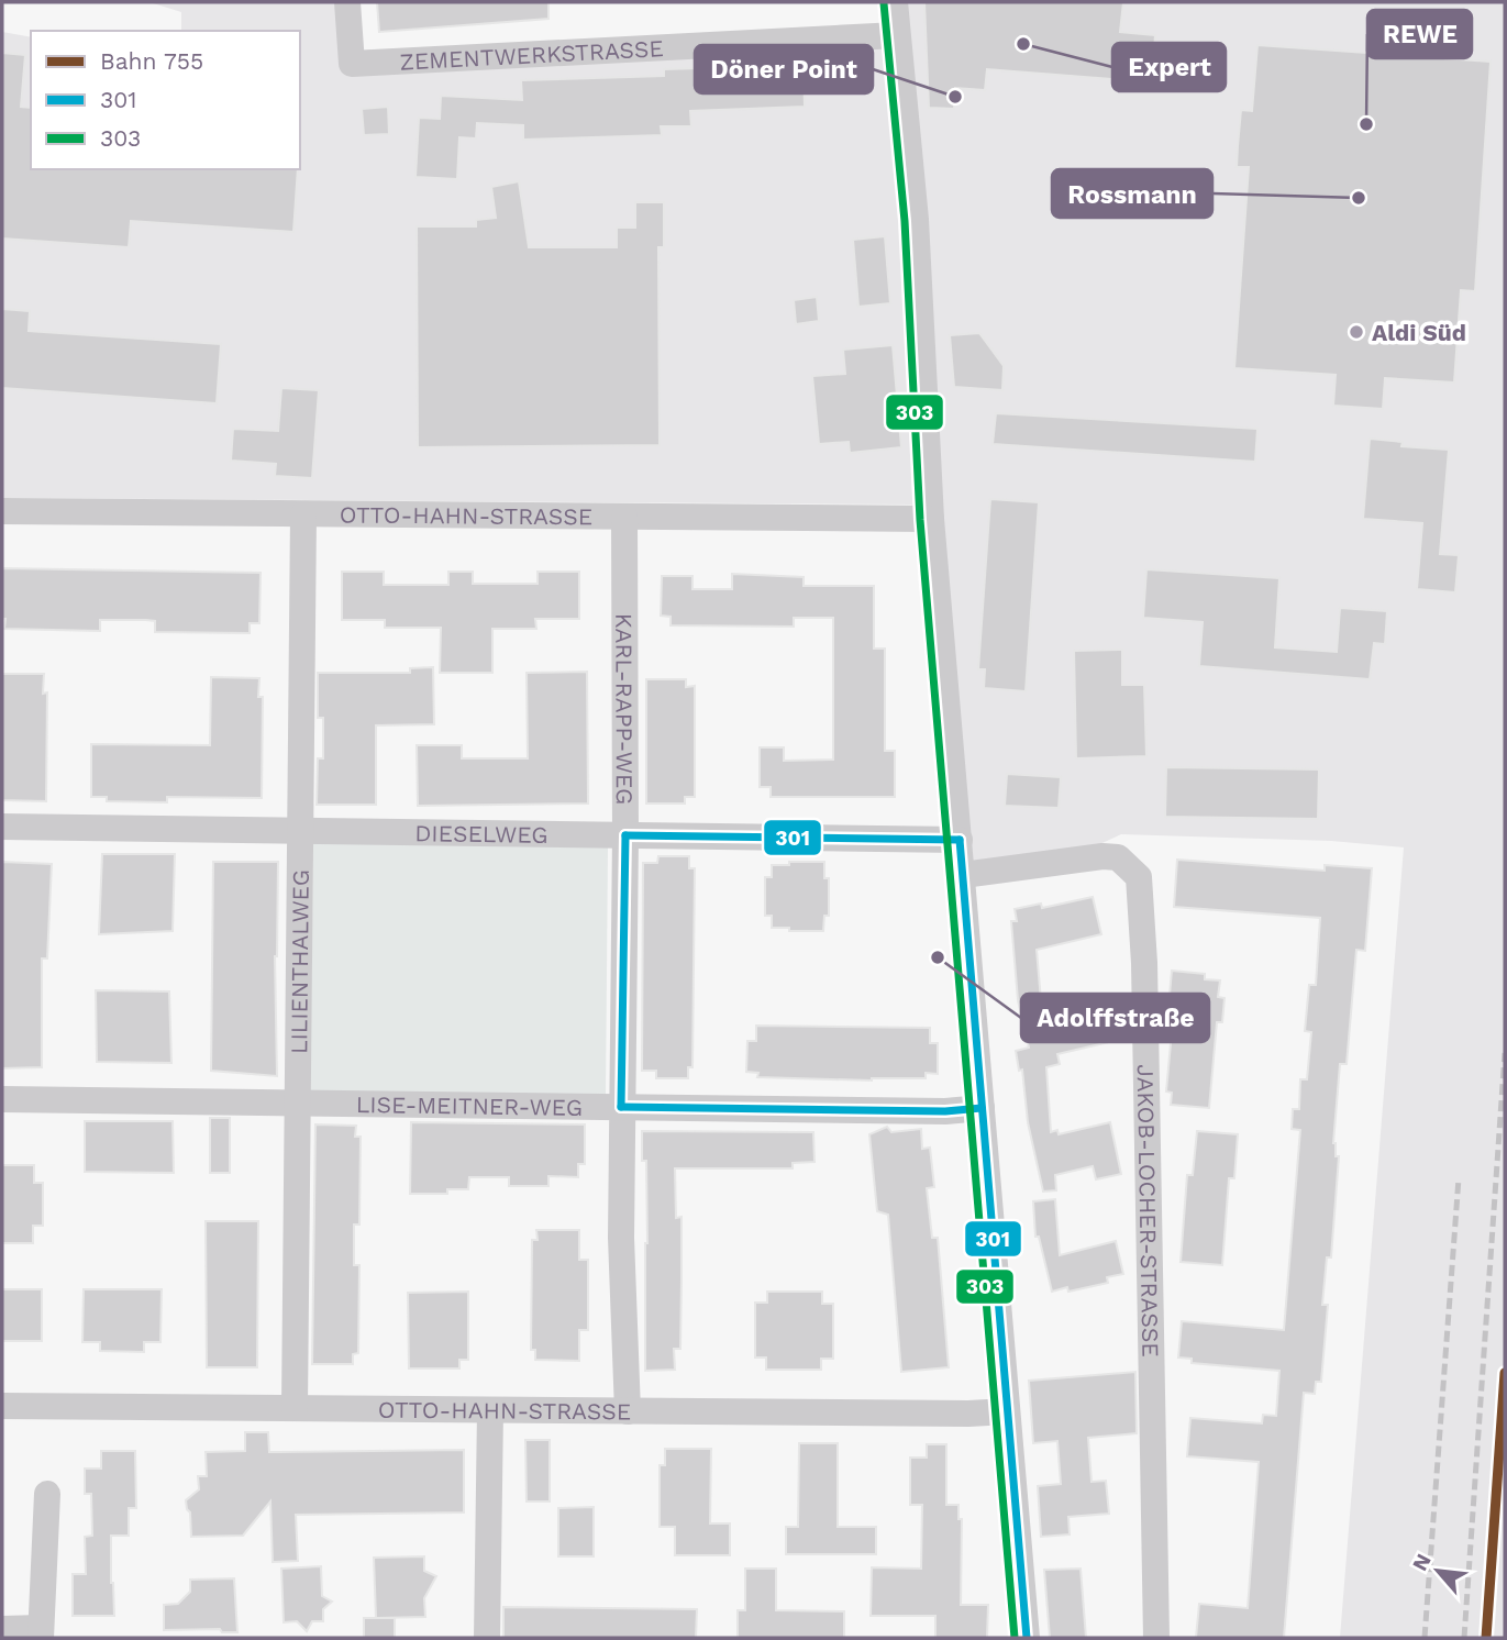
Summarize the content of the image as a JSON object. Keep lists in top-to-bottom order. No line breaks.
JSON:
{"streets":{"street":["ZEMENTWERKSTRASSE","OTTO-HAHN-STRASSE","KARL-RAPP-WEG","DIESELWEG","LILIENTHALWEG","LISE-MEITNER-WEG","JAKOB-LOCHER-STRASSE"]},"crossings":[["OTTO-HAHN-STRASSE","KARL-RAPP-WEG"],["OTTO-HAHN-STRASSE","LILIENTHALWEG"],["KARL-RAPP-WEG","DIESELWEG"],["KARL-RAPP-WEG","LISE-MEITNER-WEG"],["DIESELWEG","LILIENTHALWEG"],["LILIENTHALWEG","LISE-MEITNER-WEG"]],"places":["Expert","Döner Point","REWE","Rossmann","Aldi Süd","Adolffstraße"],"lines":["transit line 303","transit line 301","rail line 755"],"legend":["Bahn 755","301","303"],"north":"top left"}
